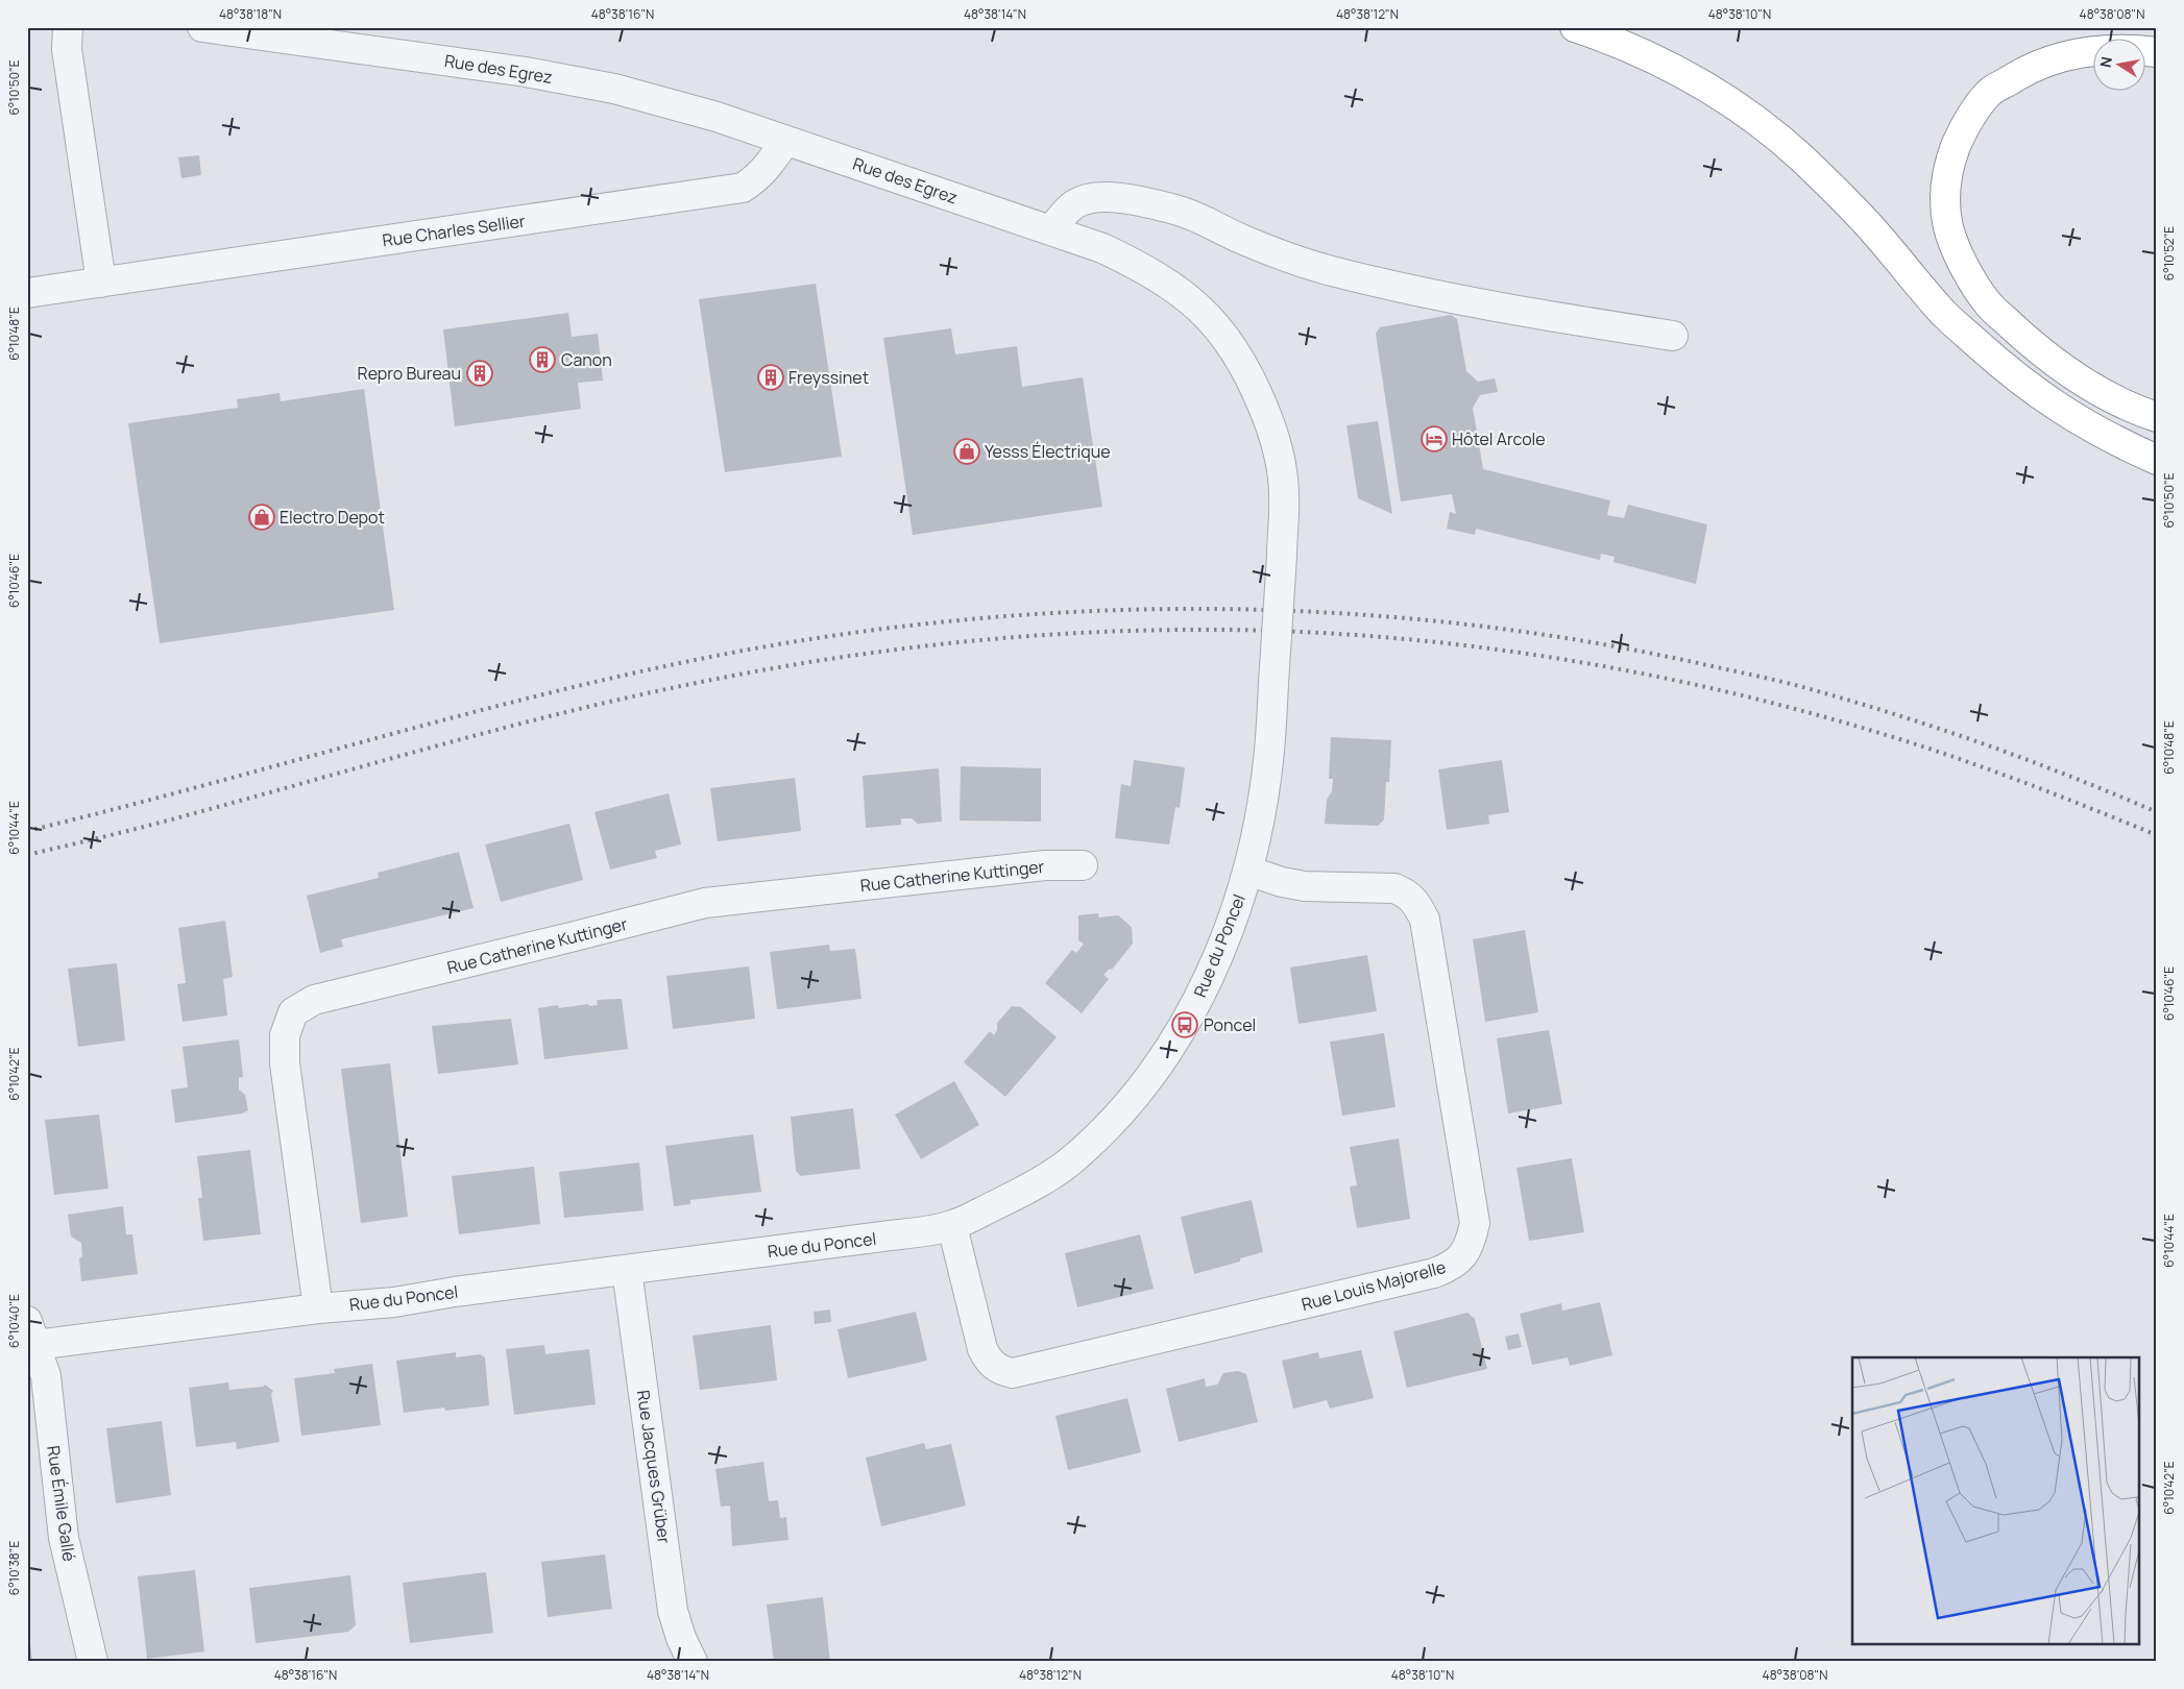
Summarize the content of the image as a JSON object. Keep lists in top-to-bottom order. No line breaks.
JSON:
{"streets":{"street":["Rue des Egrez","Rue Charles Sellier","Rue Catherine Kuttinger","Rue du Poncel","Rue Louis Majorelle","Rue Jacques Grüber","Rue Émile Gallé"]},"crossings":[["Rue des Egrez","Rue Charles Sellier"],["Rue des Egrez","Rue du Poncel"],["Rue Catherine Kuttinger","Rue du Poncel"],["Rue du Poncel","Rue Louis Majorelle"],["Rue du Poncel","Rue Jacques Grüber"],["Rue du Poncel","Rue Émile Gallé"]],"places":{"building":["Canon","Repro Bureau","Freyssinet"],"hotel":["Hôtel Arcole"],"shop":["Yesss Électrique","Electro Depot"],"bus stop":["Poncel"]},"north":"left","coordinates":["48°38'18\"N","48°38'16\"N","48°38'14\"N","48°38'12\"N","48°38'10\"N","48°38'08\"N","6°10'50\"E","6°10'52\"E","6°10'48\"E","6°10'46\"E","6°10'44\"E","6°10'42\"E","6°10'40\"E","6°10'38\"E"]}
